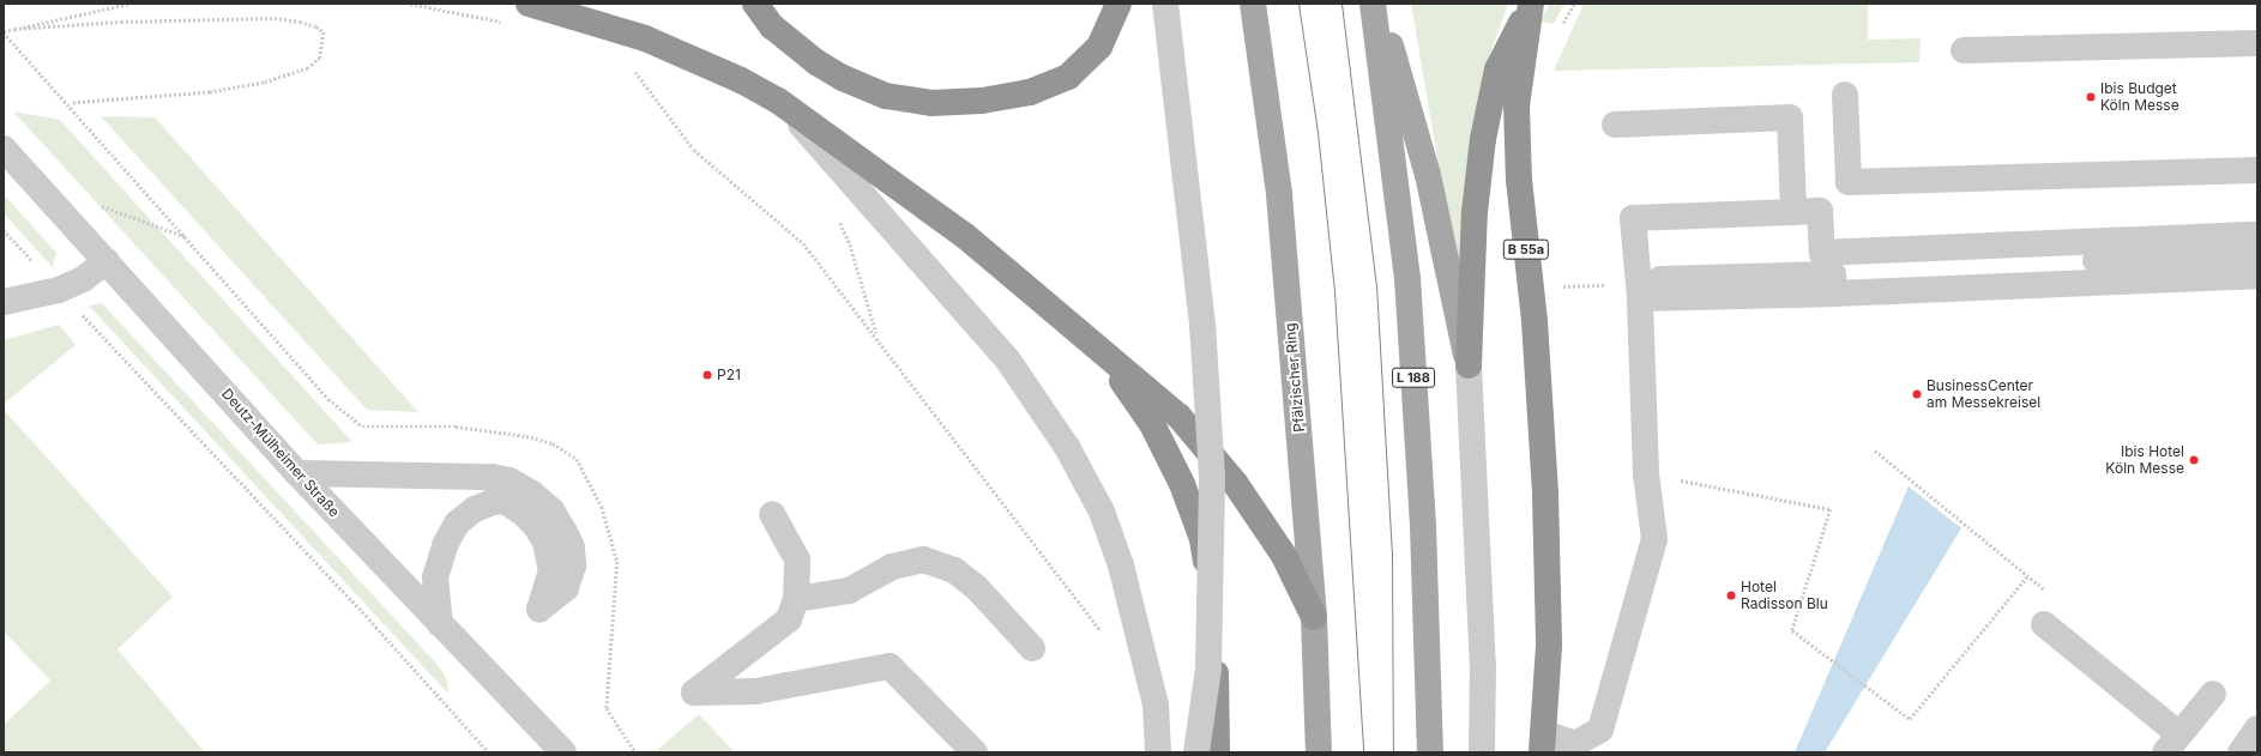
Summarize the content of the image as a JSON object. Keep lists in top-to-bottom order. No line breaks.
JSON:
{"streets":{"highway":["B 55a"],"main road":["Pfälzischer Ring","L 188"],"street":["Deutz-Mülheimer Straße"]},"places":["Ibis Budget Köln Messe","P21","BusinessCenter am Messekreisel","Ibis Hotel Köln Messe","Hotel Radisson Blu"]}
